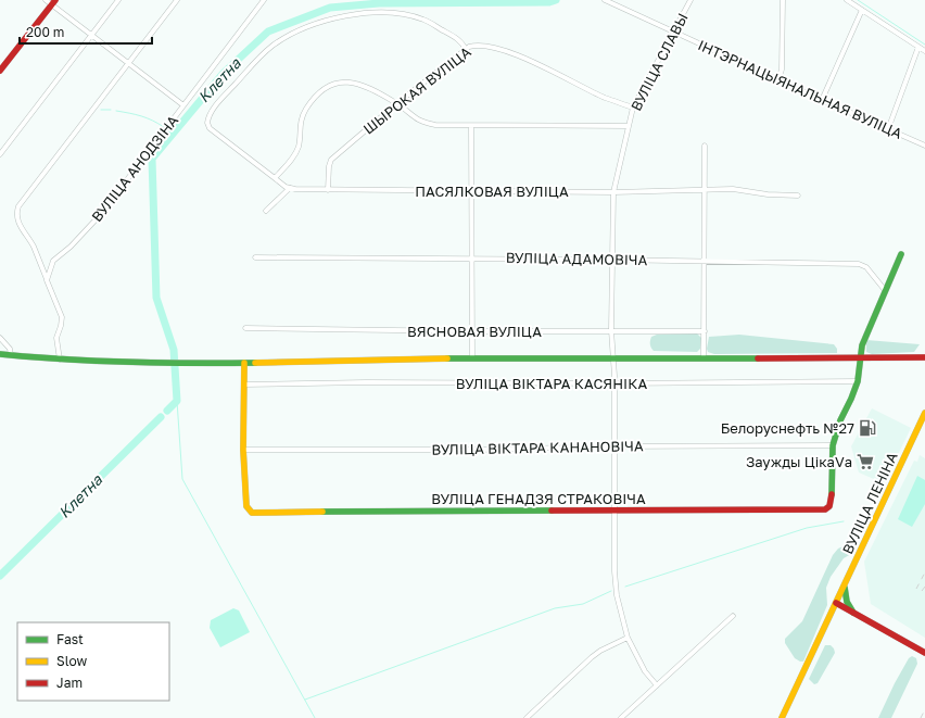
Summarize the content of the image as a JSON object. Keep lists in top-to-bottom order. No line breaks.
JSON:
{"streets":{"street":["ВУЛІЦА СЛАВЫ","ІНТЭРНАЦЫЯНАЛЬНАЯ ВУЛІЦА","ШЫРОКАЯ ВУЛІЦА","ВУЛІЦА АНОДЗІНА","ПАСЯЛКОВАЯ ВУЛІЦА","ВУЛІЦА АДАМОВІЧА","ВЯСНОВАЯ ВУЛІЦА","ВУЛІЦА ВІКТАРА КАСЯНІКА","ВУЛІЦА ВІКТАРА КАНАНОВІЧА","ВУЛІЦА ГЕНАДЗЯ СТРАКОВІЧА","ВУЛІЦА ЛЕНІНА"]},"crossings":[["ВУЛІЦА СЛАВЫ","ІНТЭРНАЦЫЯНАЛЬНАЯ ВУЛІЦА"],["ВУЛІЦА СЛАВЫ","ШЫРОКАЯ ВУЛІЦА"],["ВУЛІЦА СЛАВЫ","ПАСЯЛКОВАЯ ВУЛІЦА"],["ВУЛІЦА СЛАВЫ","ВУЛІЦА АДАМОВІЧА"],["ВУЛІЦА СЛАВЫ","ВЯСНОВАЯ ВУЛІЦА"],["ВУЛІЦА СЛАВЫ","ВУЛІЦА ВІКТАРА КАСЯНІКА"],["ВУЛІЦА СЛАВЫ","ВУЛІЦА ВІКТАРА КАНАНОВІЧА"],["ВУЛІЦА СЛАВЫ","ВУЛІЦА ГЕНАДЗЯ СТРАКОВІЧА"],["ШЫРОКАЯ ВУЛІЦА","ПАСЯЛКОВАЯ ВУЛІЦА"],["ВУЛІЦА ВІКТАРА КАНАНОВІЧА","ВУЛІЦА ГЕНАДЗЯ СТРАКОВІЧА"]],"water":["Клетна"],"places":{"fuel station":["Белоруснефть №27"],"supermarket":["Заужды ЦікаVа"]},"legend":["Fast","Slow","Jam"],"scale_bar":"200 m"}
